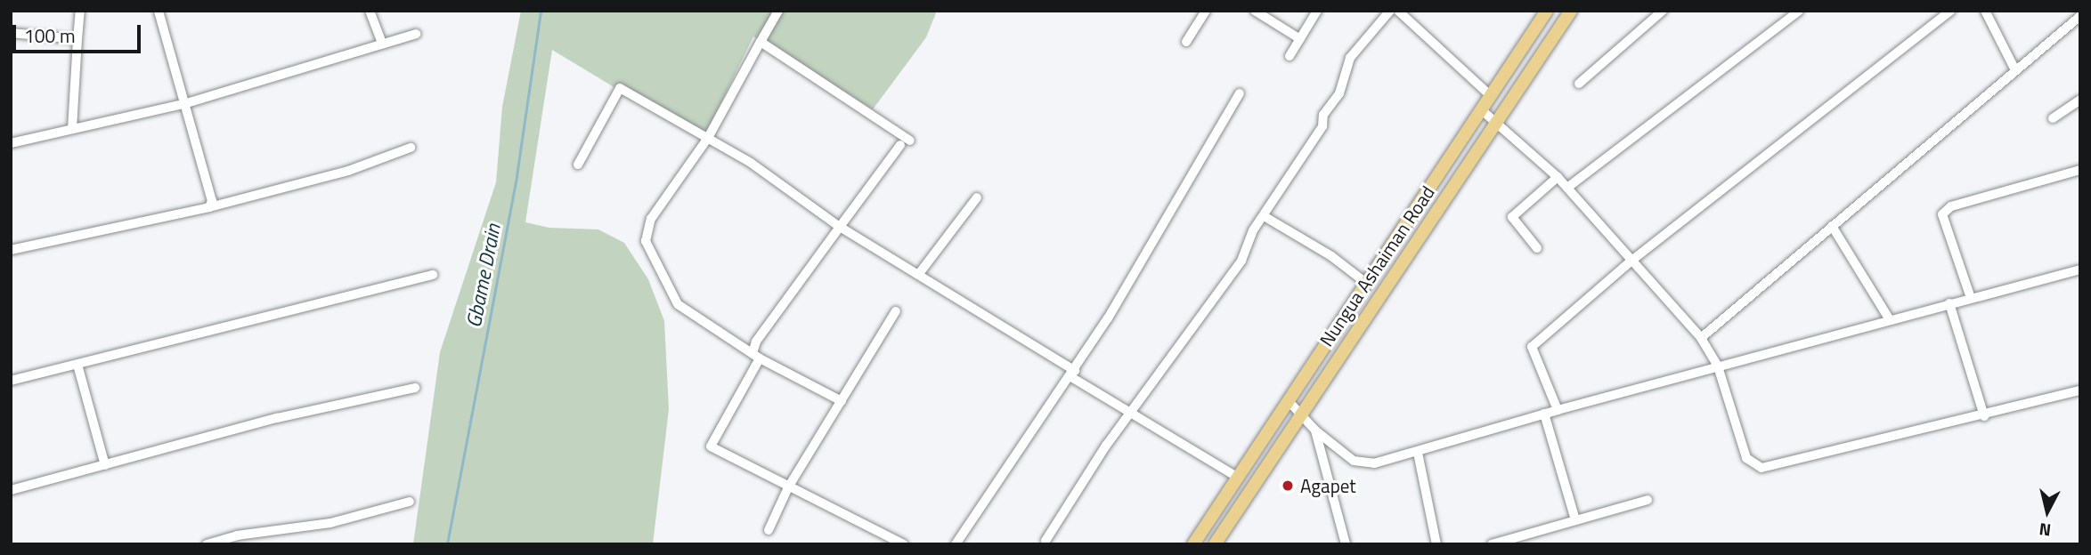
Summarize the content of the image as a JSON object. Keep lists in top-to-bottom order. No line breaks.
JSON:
{"streets":{"main road":["Nungua Ashaiman Road"]},"water":["Gbame Drain"],"places":["Agapet"],"scale_bar":"100 m","north":"bottom"}
